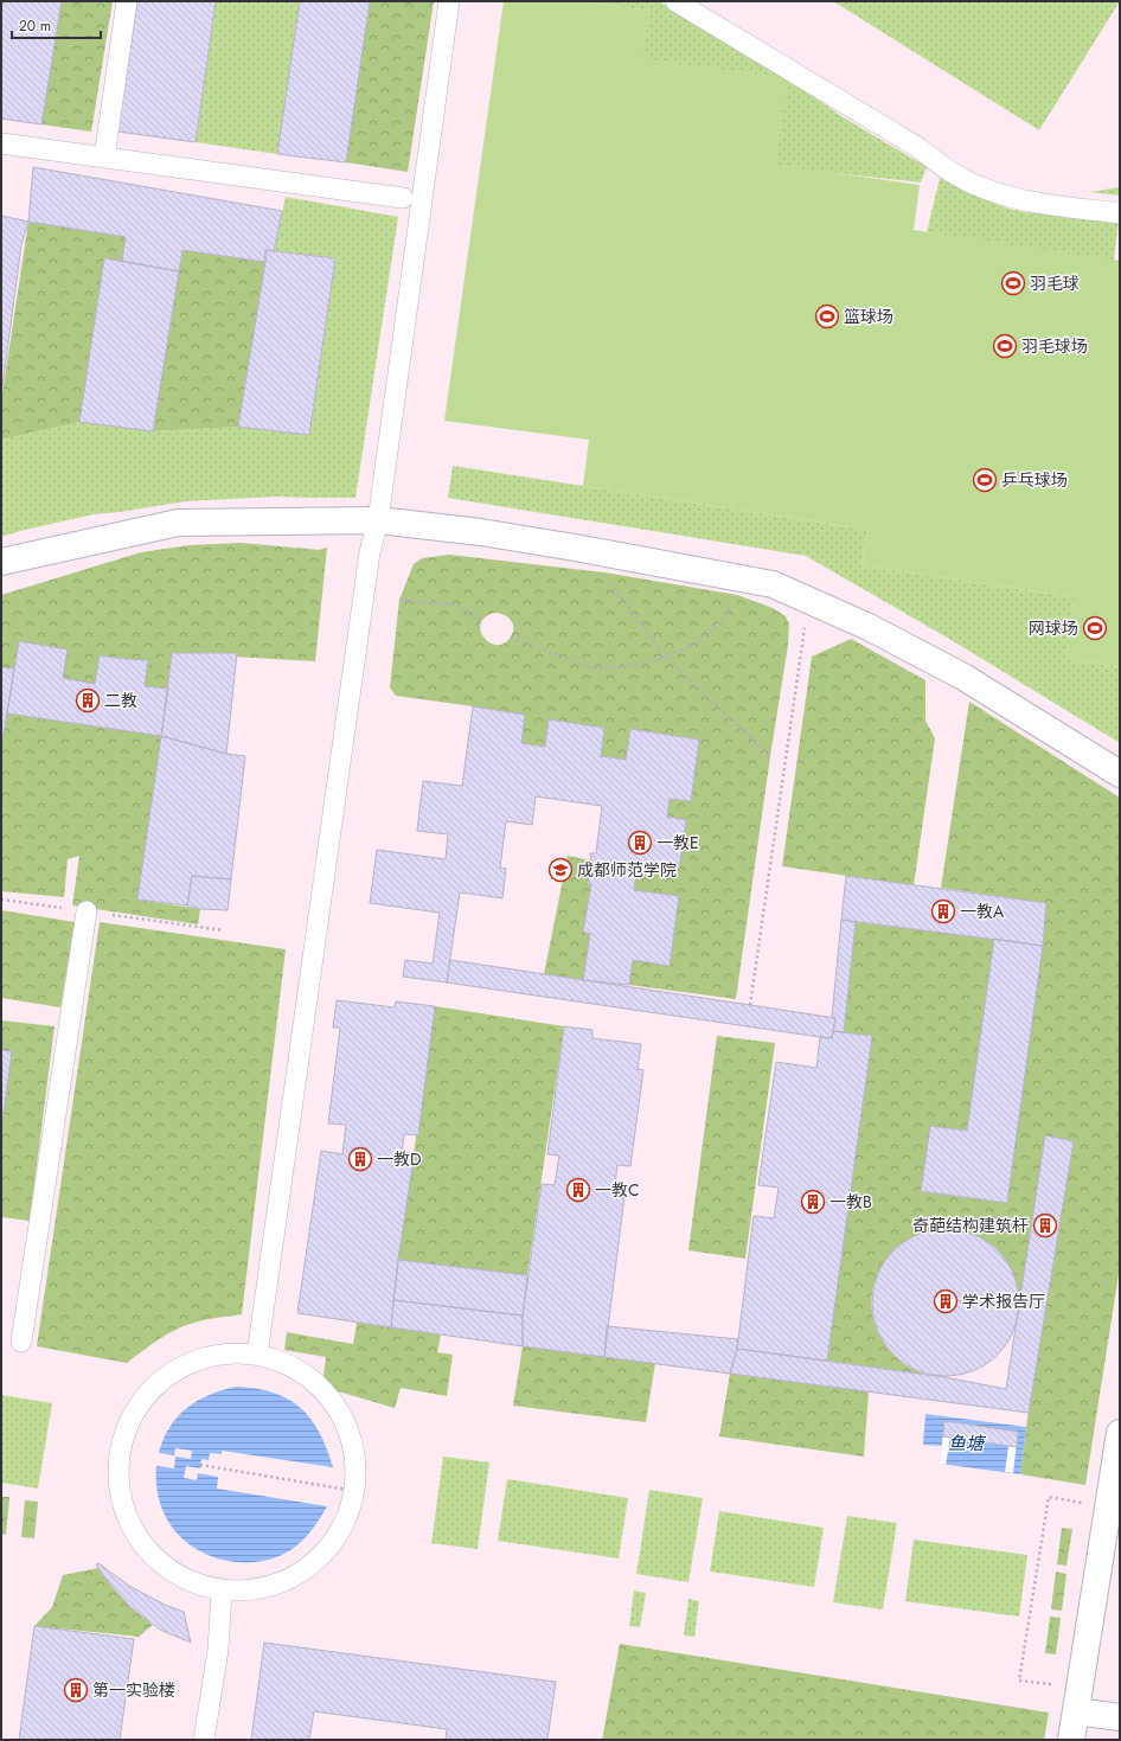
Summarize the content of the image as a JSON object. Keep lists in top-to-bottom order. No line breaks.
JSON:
{"water":["鱼塘"],"places":{"sports":["羽毛球","篮球场","羽毛球场","乒乓球场","网球场"],"building":["二教","一教E","一教A","一教D","一教C","一教B","奇葩结构建筑杆","学术报告厅","第一实验楼"],"school or university":["成都师范学院"]},"scale_bar":"20 m"}
